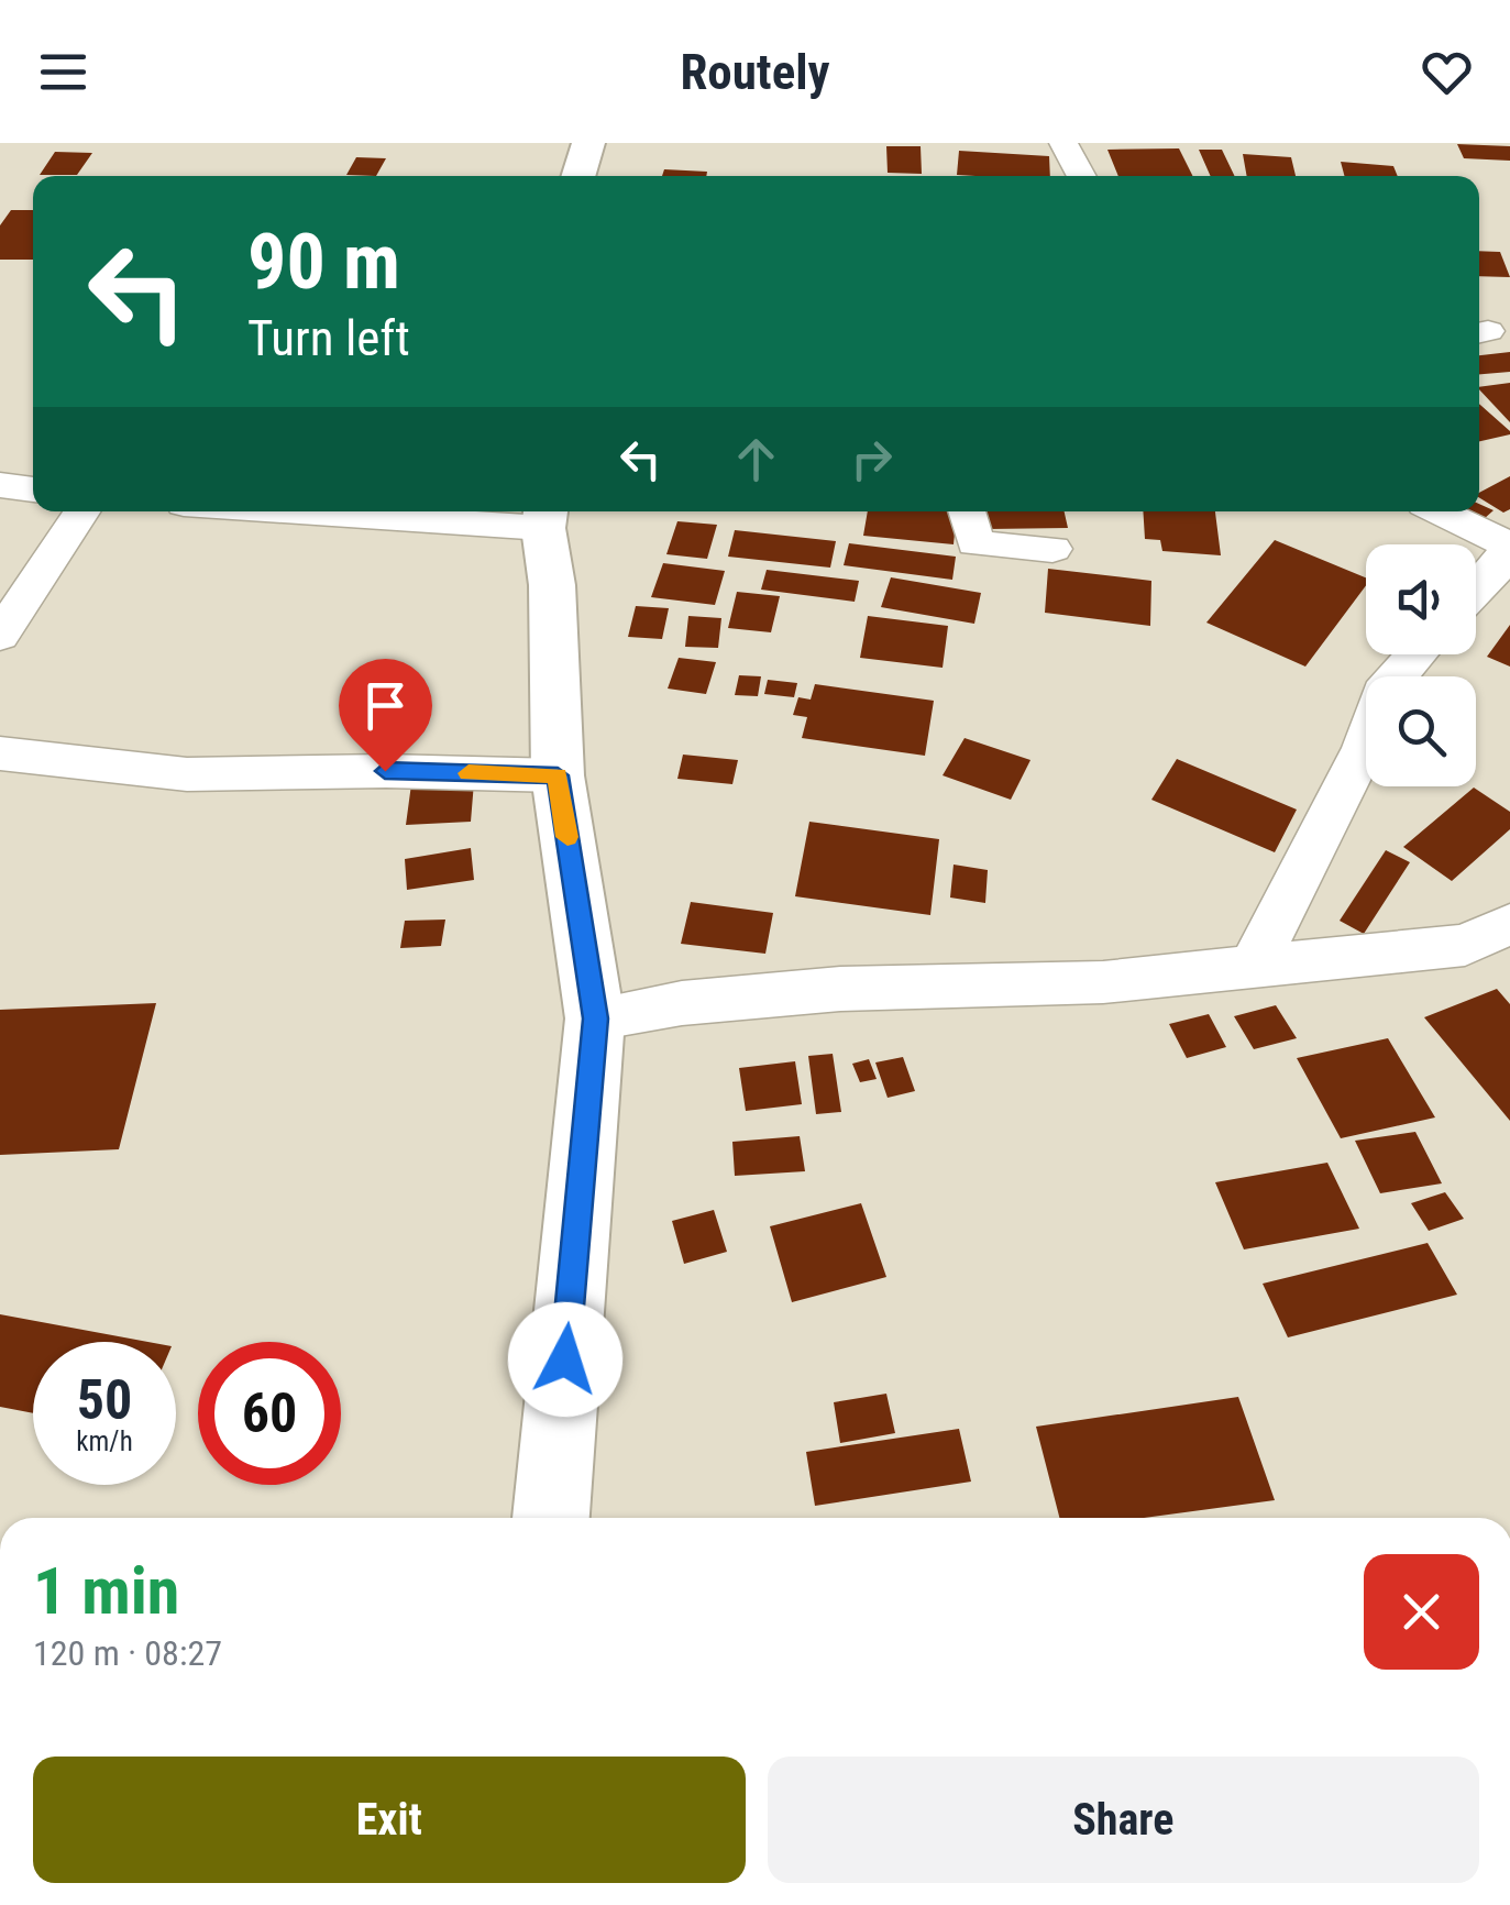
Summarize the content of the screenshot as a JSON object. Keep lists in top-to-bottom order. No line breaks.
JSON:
{"page":{"header":"Routely","turn":["90 m","Turn left"],"speed":"50 km/h","limit":"60","heading":["1 min","120 m · 08:27"],"buttons":["Exit","Share"]}}
